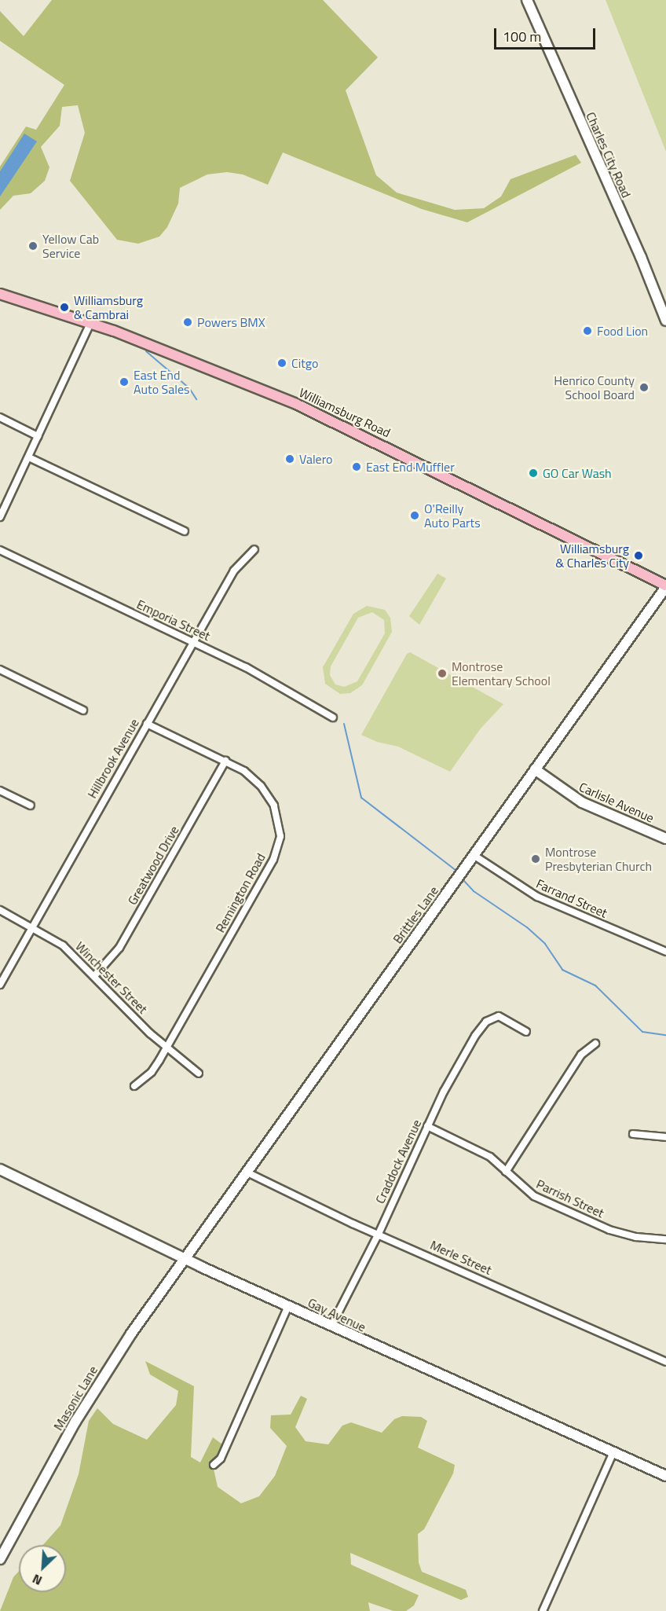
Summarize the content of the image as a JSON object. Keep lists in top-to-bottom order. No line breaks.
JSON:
{"streets":{"main road":["Charles City Road","Williamsburg Road","Carlisle Avenue","Brittles Lane","Gay Avenue","Masonic Lane"],"street":["Emporia Street","Hillbrook Avenue","Greatwood Drive","Remington Road","Farrand Street","Winchester Street","Craddock Avenue","Parrish Street","Merle Street"]},"crossings":[["Williamsburg Road","Brittles Lane"],["Emporia Street","Hillbrook Avenue"],["Hillbrook Avenue","Remington Road"],["Hillbrook Avenue","Winchester Street"],["Carlisle Avenue","Brittles Lane"],["Greatwood Drive","Remington Road"],["Greatwood Drive","Winchester Street"],["Remington Road","Winchester Street"],["Farrand Street","Brittles Lane"],["Brittles Lane","Merle Street"],["Brittles Lane","Gay Avenue"],["Brittles Lane","Masonic Lane"],["Craddock Avenue","Parrish Street"],["Craddock Avenue","Merle Street"],["Craddock Avenue","Gay Avenue"],["Gay Avenue","Masonic Lane"]],"places":["Yellow Cab Service","Williamsburg & Cambrai","Powers BMX","Food Lion","Citgo","East End Auto Sales","Henrico County School Board","Valero","East End Muffler","GO Car Wash","O'Reilly Auto Parts","Williamsburg & Charles City","Montrose Elementary School","Montrose Presbyterian Church"],"scale_bar":"100 m","north":"bottom left"}
